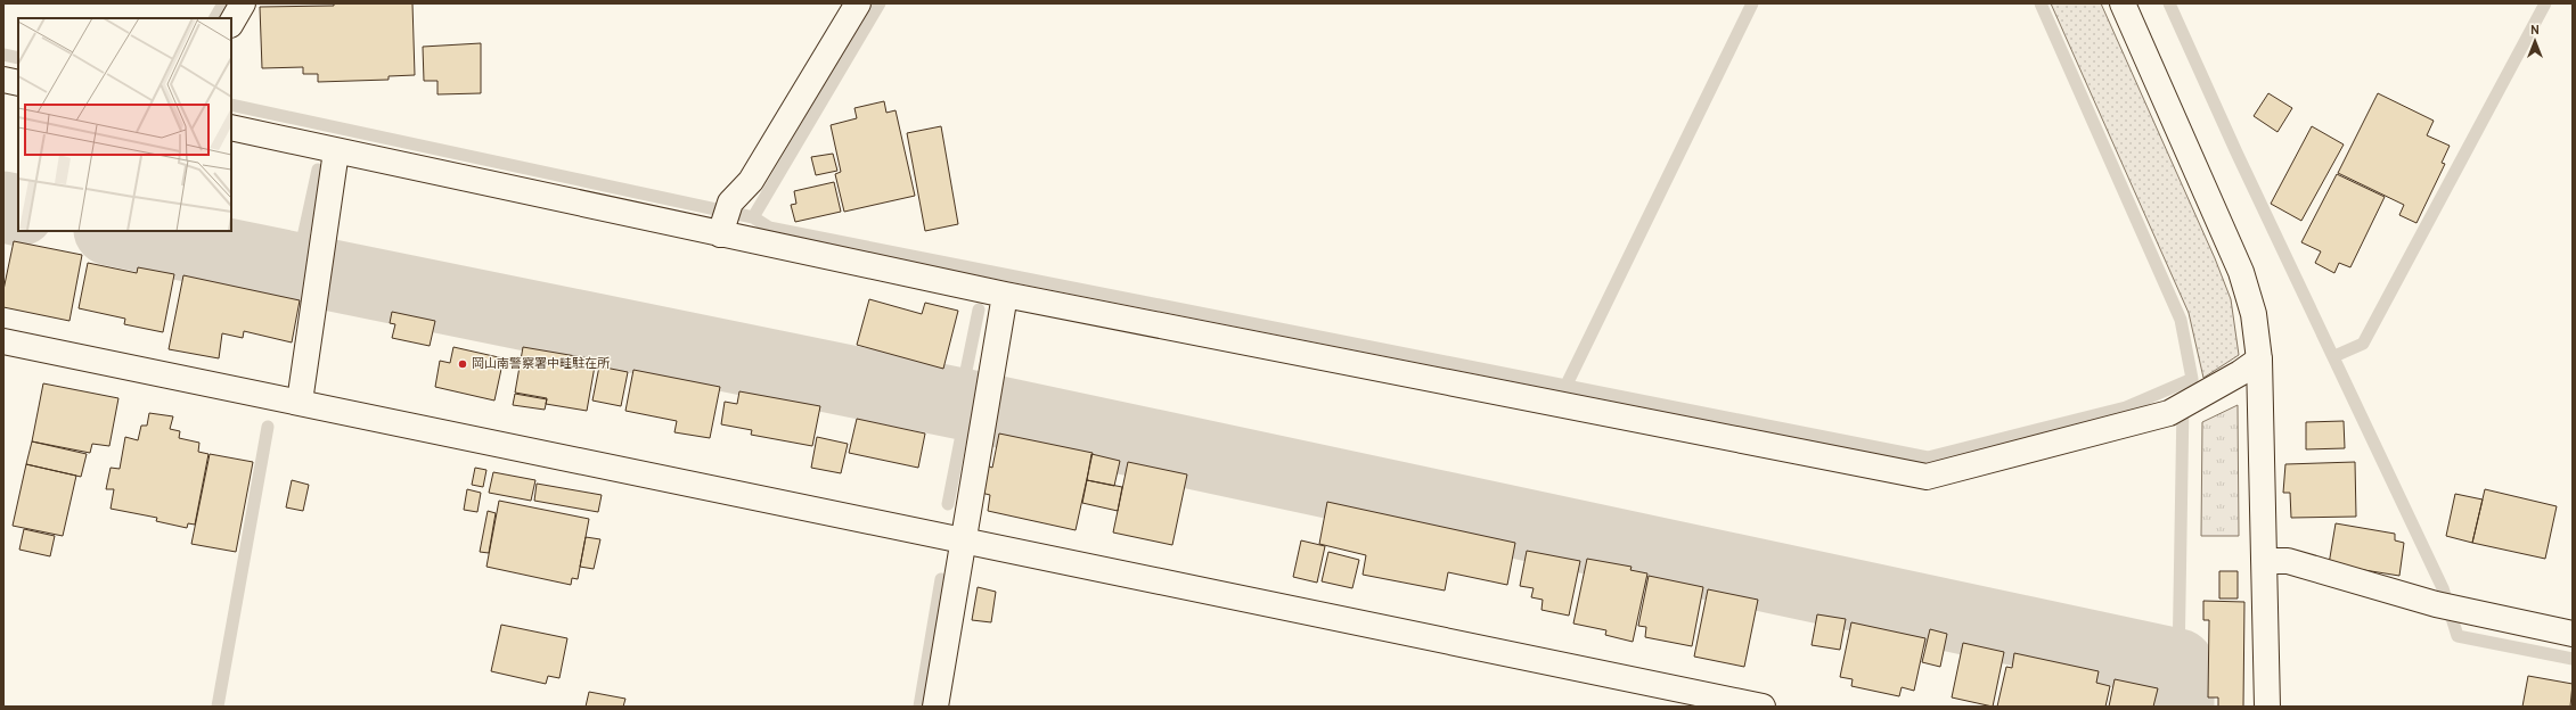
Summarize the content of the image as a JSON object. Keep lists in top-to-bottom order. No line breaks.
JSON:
{"places":["岡山南警察署中畦駐在所"],"north":"top"}
